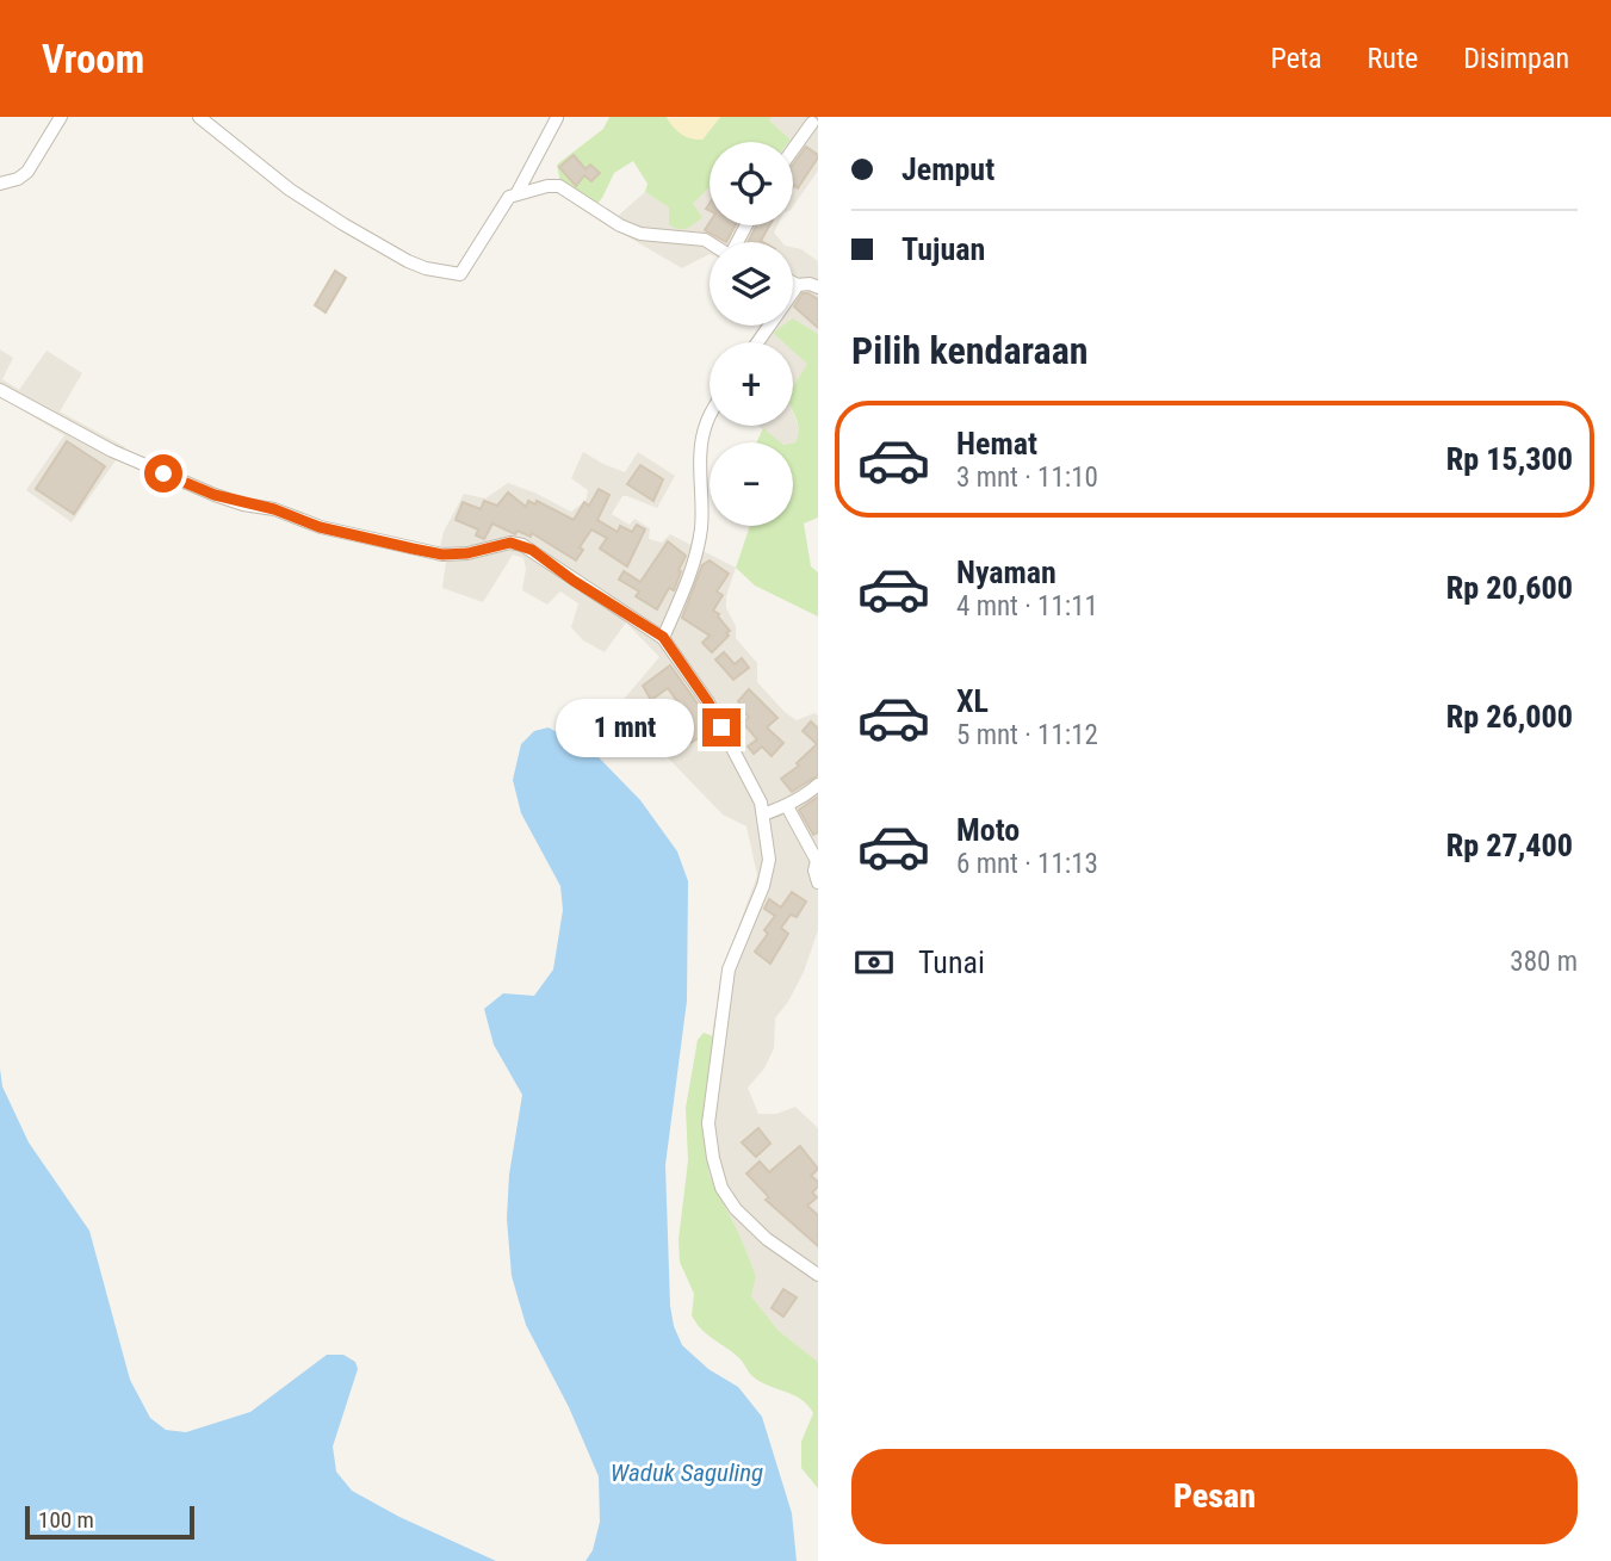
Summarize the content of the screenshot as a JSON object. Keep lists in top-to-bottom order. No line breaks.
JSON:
{"water":["Waduk Saguling"],"scale_bar":"100 m","page":{"header":"Vroom","nav":["Peta","Rute","Disimpan"],"banner":["Jemput","Tujuan"],"map_buttons":["+","−"],"heading":"Pilih kendaraan","list":[{"name":"Hemat","note":"3 mnt · 11:10","value":"Rp 15,300"},{"name":"Nyaman","note":"4 mnt · 11:11","value":"Rp 20,600"},{"name":"XL","note":"5 mnt · 11:12","value":"Rp 26,000"},{"name":"Moto","note":"6 mnt · 11:13","value":"Rp 27,400"}],"bubble":"1 mnt","pay":["Tunai","380 m"],"buttons":"Pesan","scale":"100 m"}}
